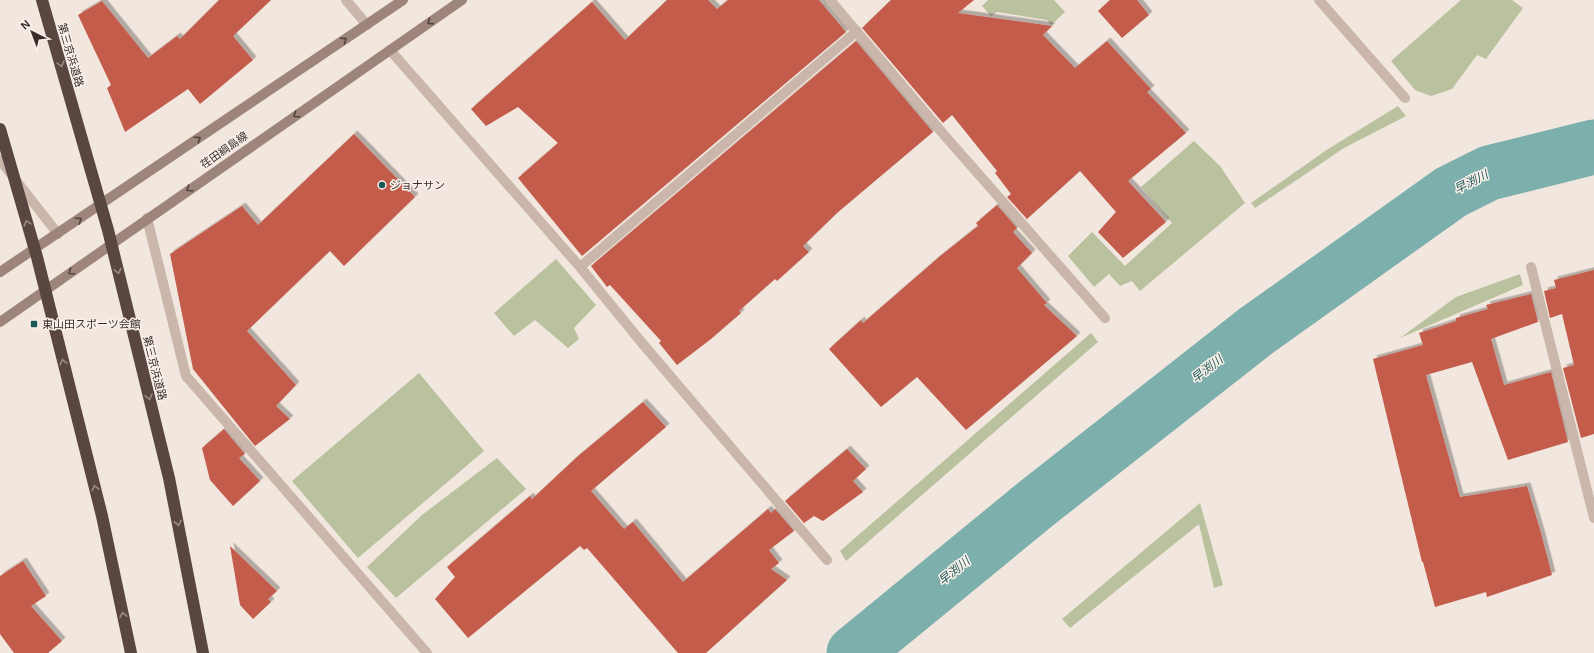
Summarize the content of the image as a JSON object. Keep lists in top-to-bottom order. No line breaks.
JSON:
{"streets":{"highway":["第三京浜道路"],"main road":["荏田綱島線"]},"water":["早渕川"],"places":{"other":["ジョナサン"],"transit":["東山田スポーツ会館"]},"north":"top left"}
